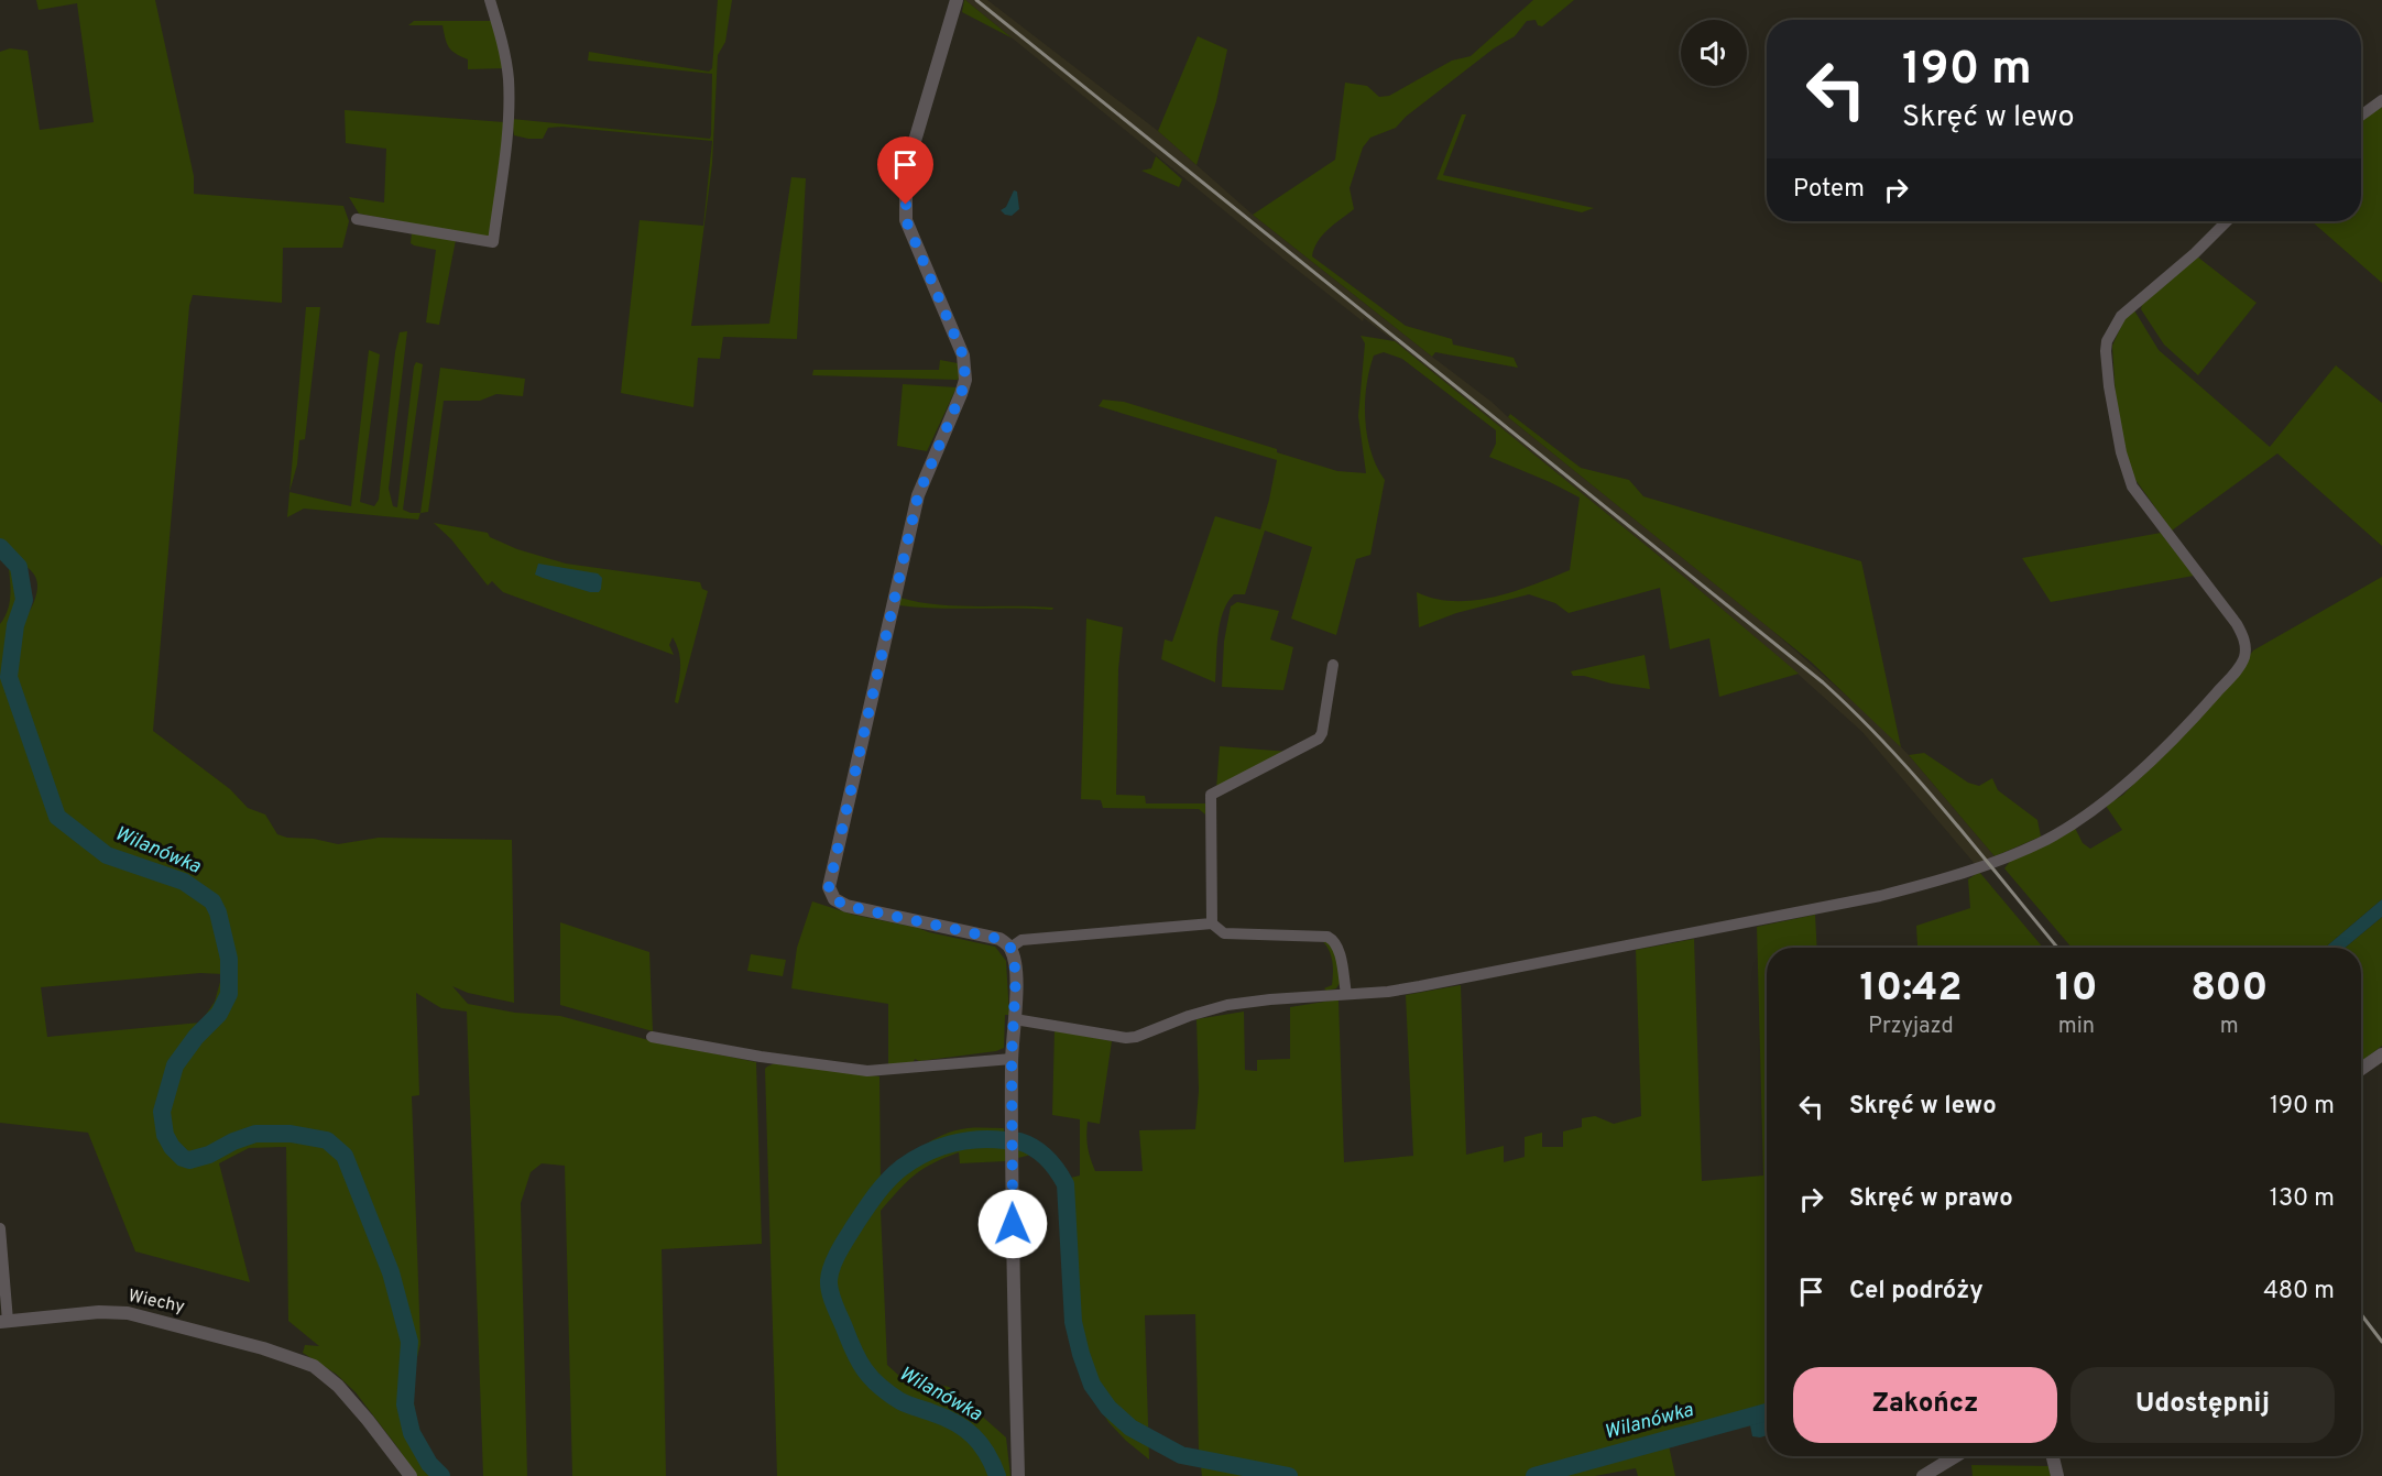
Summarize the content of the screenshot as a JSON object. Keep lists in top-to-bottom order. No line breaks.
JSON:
{"streets":{"street":["Wiechy"]},"water":["Wilanówka"],"page":{"turn":["190 m","Skręć w lewo"],"then":"Potem","eta":["10:42","Przyjazd","10","min","800","m"],"list":[{"name":"Skręć w lewo","value":"190 m"},{"name":"Skręć w prawo","value":"130 m"},{"name":"Cel podróży","value":"480 m"}],"buttons":["Zakończ","Udostępnij"]}}
